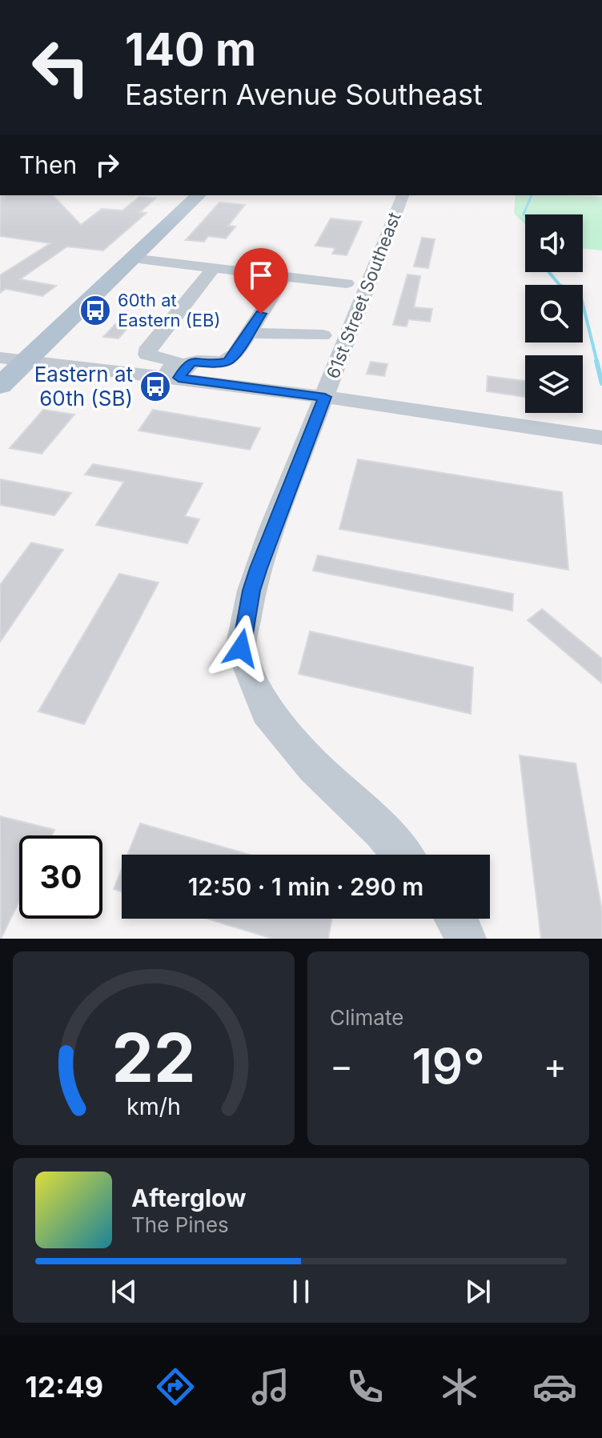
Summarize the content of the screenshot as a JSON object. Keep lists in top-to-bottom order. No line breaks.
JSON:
{"streets":{"street":["61st Street Southeast"]},"places":{"bus stop":["60th at Eastern (EB)","Eastern at 60th (SB)"]},"page":{"turn":["140 m","Eastern Avenue Southeast"],"then":"Then","limit":"30","trip":"12:50 · 1 min · 290 m","tile":"Climate","heat":["−","19°","+"],"song":["Afterglow","The Pines"],"tabs":"12:49","gauge":["22","km/h"]}}
